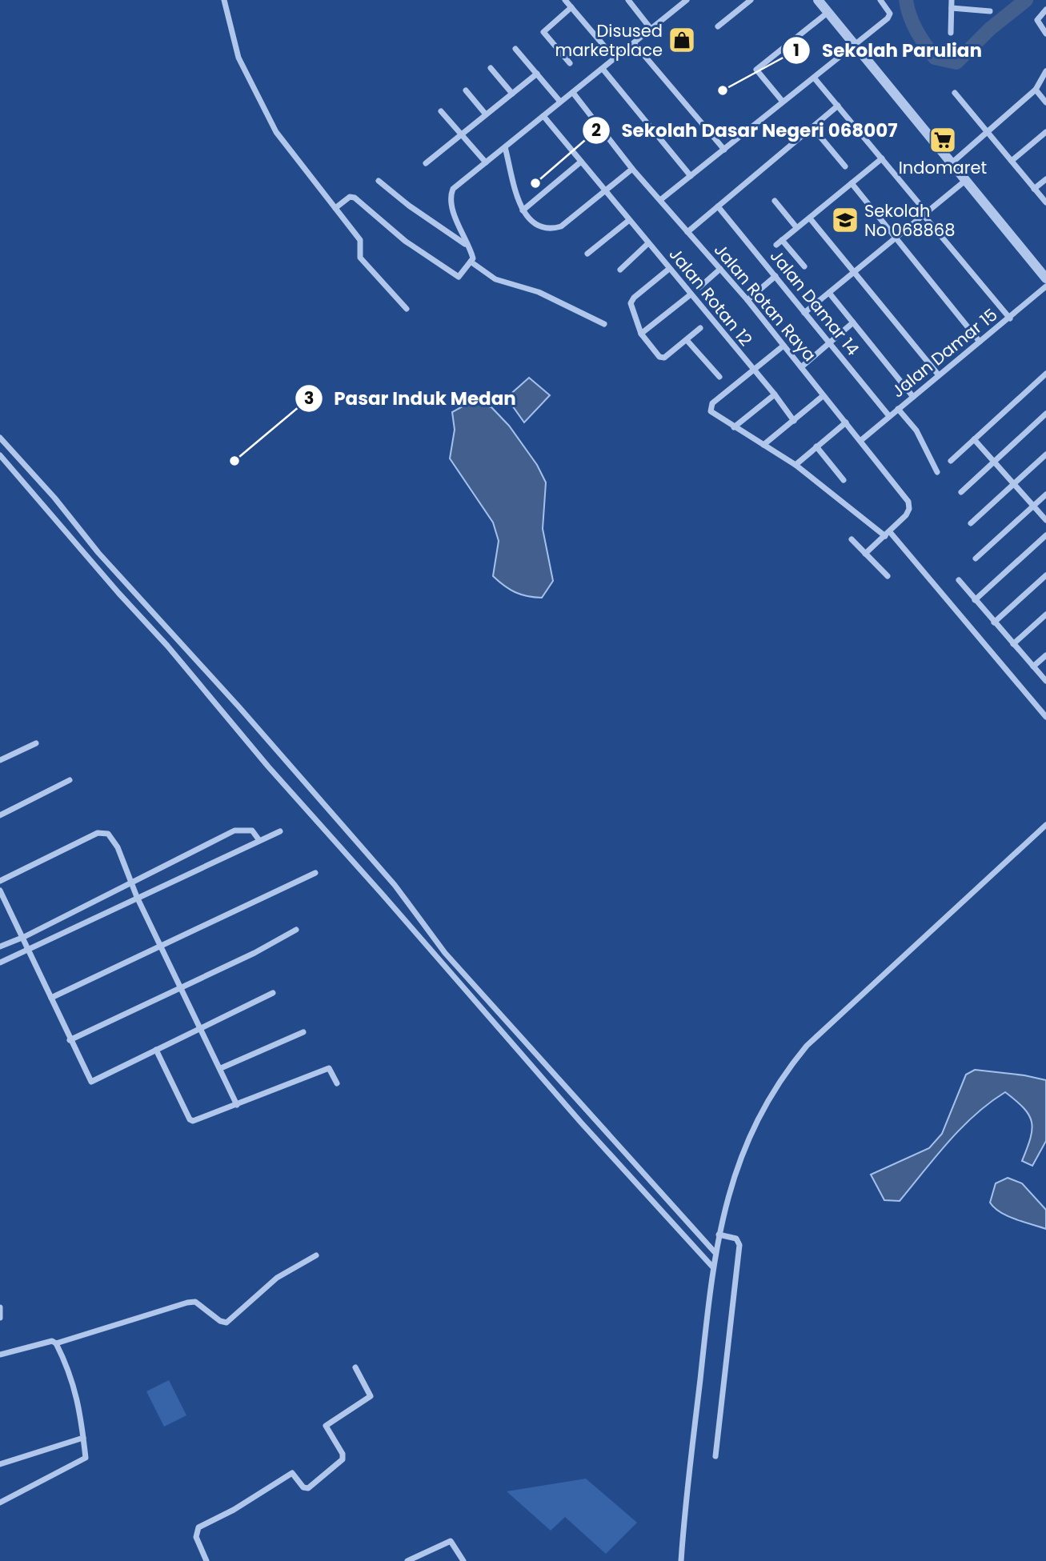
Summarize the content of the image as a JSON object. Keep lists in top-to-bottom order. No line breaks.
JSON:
{"streets":{"street":["Jalan Rotan 12","Jalan Rotan Raya","Jalan Damar 14","Jalan Damar 15"]},"crossings":[["Jalan Rotan Raya","Jalan Damar 15"],["Jalan Damar 14","Jalan Damar 15"]],"places":{"shop":["Disused marketplace"],"other":["Sekolah Parulian","Sekolah Dasar Negeri 068007","Pasar Induk Medan"],"supermarket":["Indomaret"],"school or university":["Sekolah No 068868"]}}
